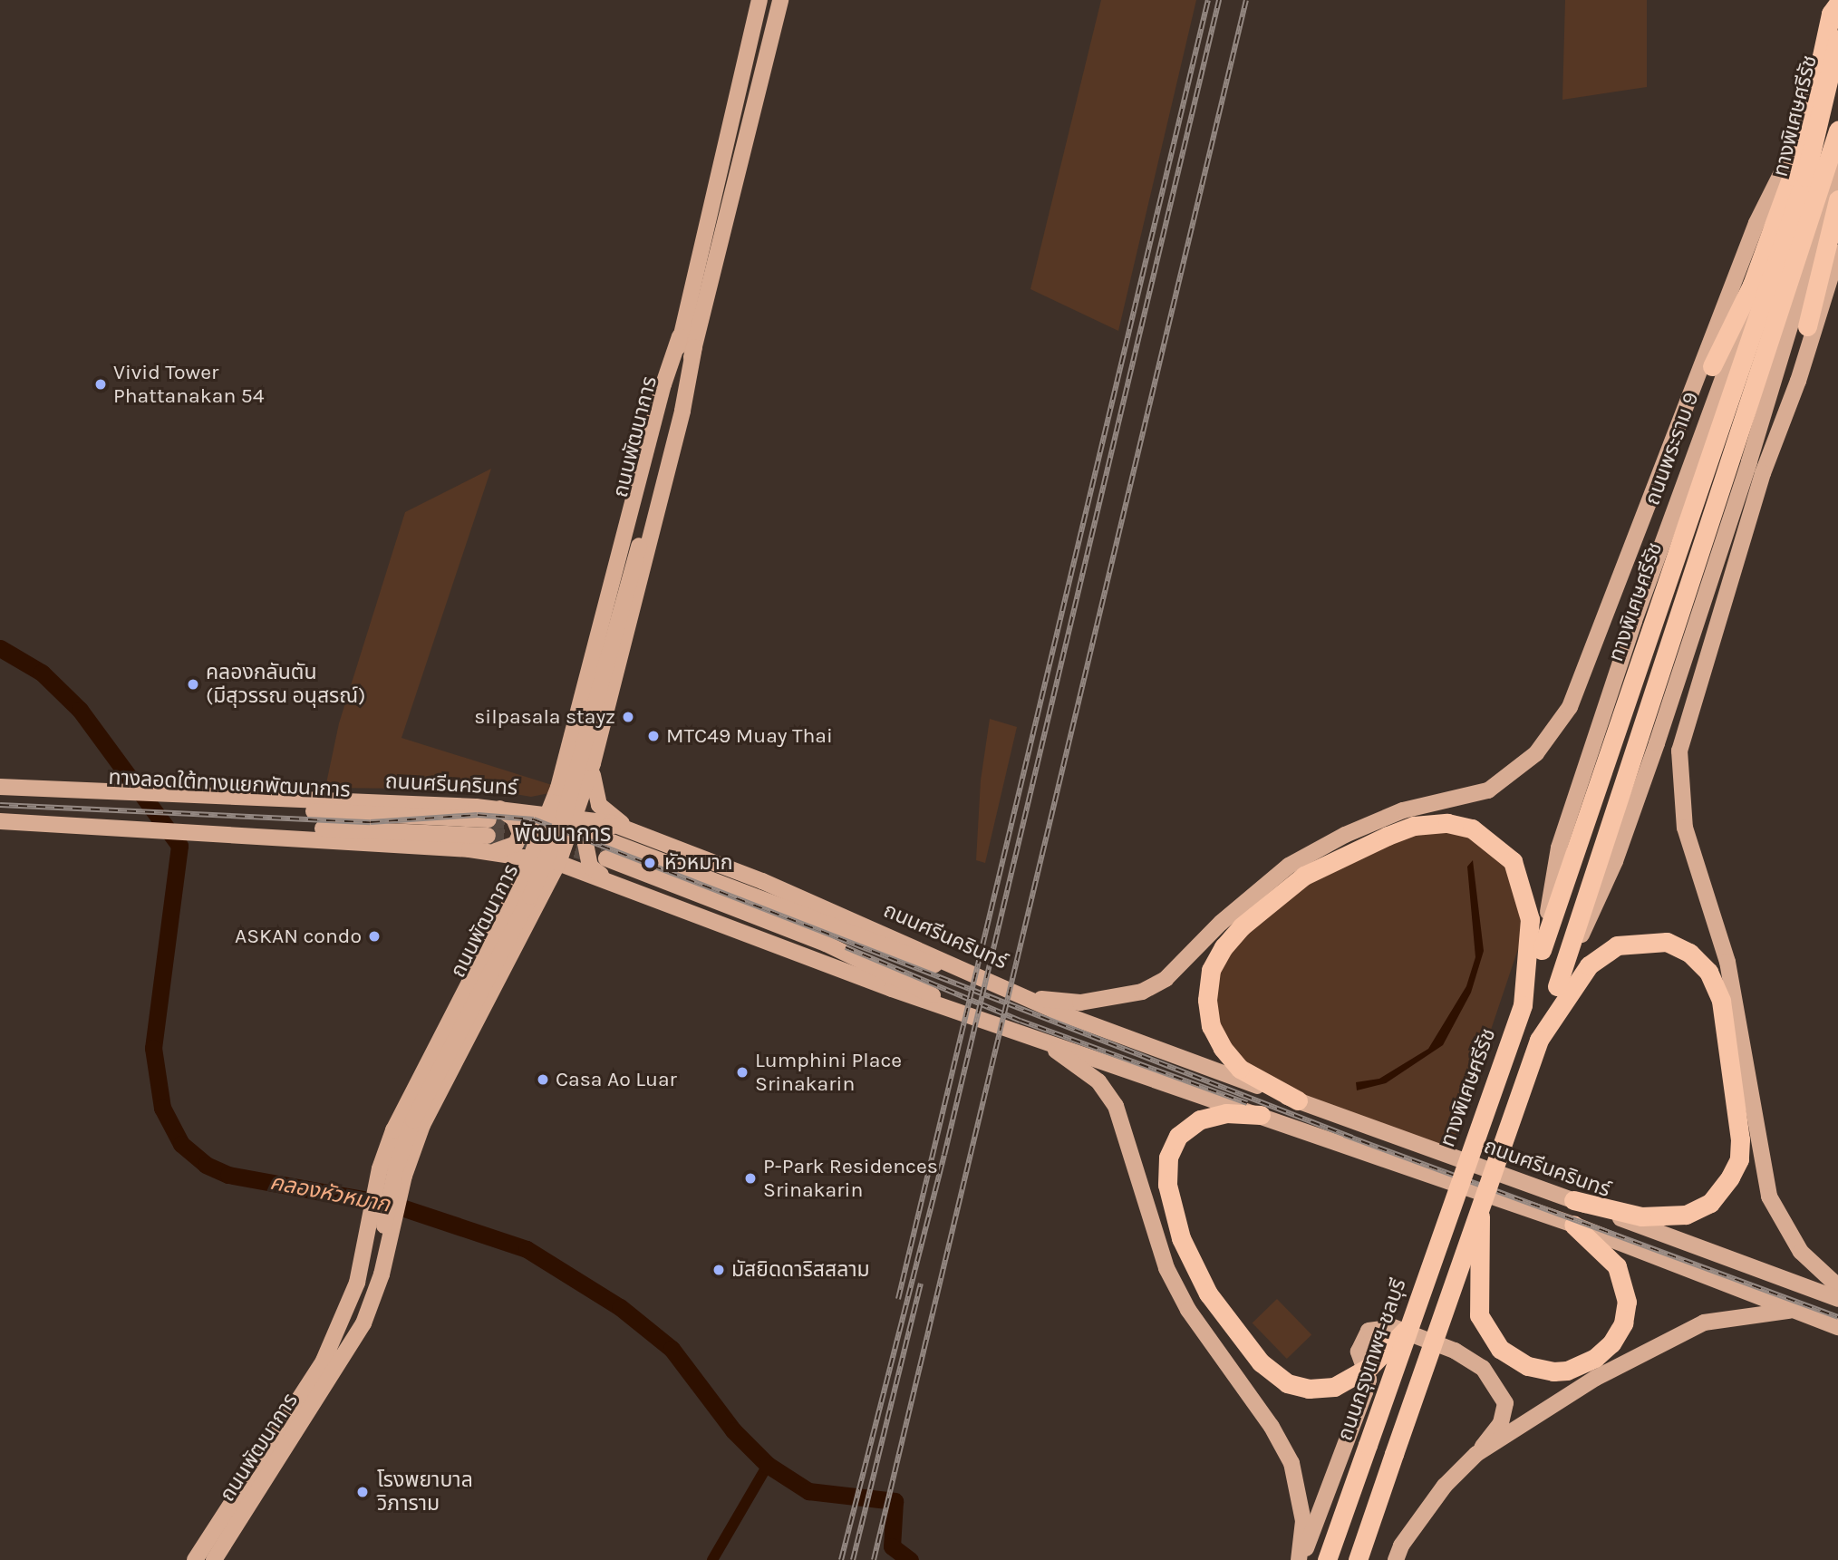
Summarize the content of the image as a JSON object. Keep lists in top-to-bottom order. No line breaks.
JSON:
{"streets":{"highway":["ทางพิเศษศรีรัช","ถนนกรุงเทพฯ-ชลบุรี"],"main road":["ถนนพัฒนาการ","ถนนพระราม 9","ทางลอดใต้ทางแยกพัฒนาการ","ถนนศรีนครินทร์"]},"crossings":[["ทางพิเศษศรีรัช","ถนนพระราม 9"],["ทางพิเศษศรีรัช","ถนนกรุงเทพฯ-ชลบุรี"],["ถนนพัฒนาการ","ถนนศรีนครินทร์"],["ทางลอดใต้ทางแยกพัฒนาการ","ถนนศรีนครินทร์"]],"districts":["พัฒนาการ"],"water":["คลองหัวหมาก"],"places":["Vivid Tower Phattanakan 54","คลองกลันตัน (มีสุวรรณ อนุสรณ์)","silpasala stayz","MTC49 Muay Thai","หัวหมาก","ASKAN condo","Lumphini Place Srinakarin","Casa Ao Luar","P-Park Residences Srinakarin","มัสยิดดาริสสลาม","โรงพยาบาล วิภาราม"]}
